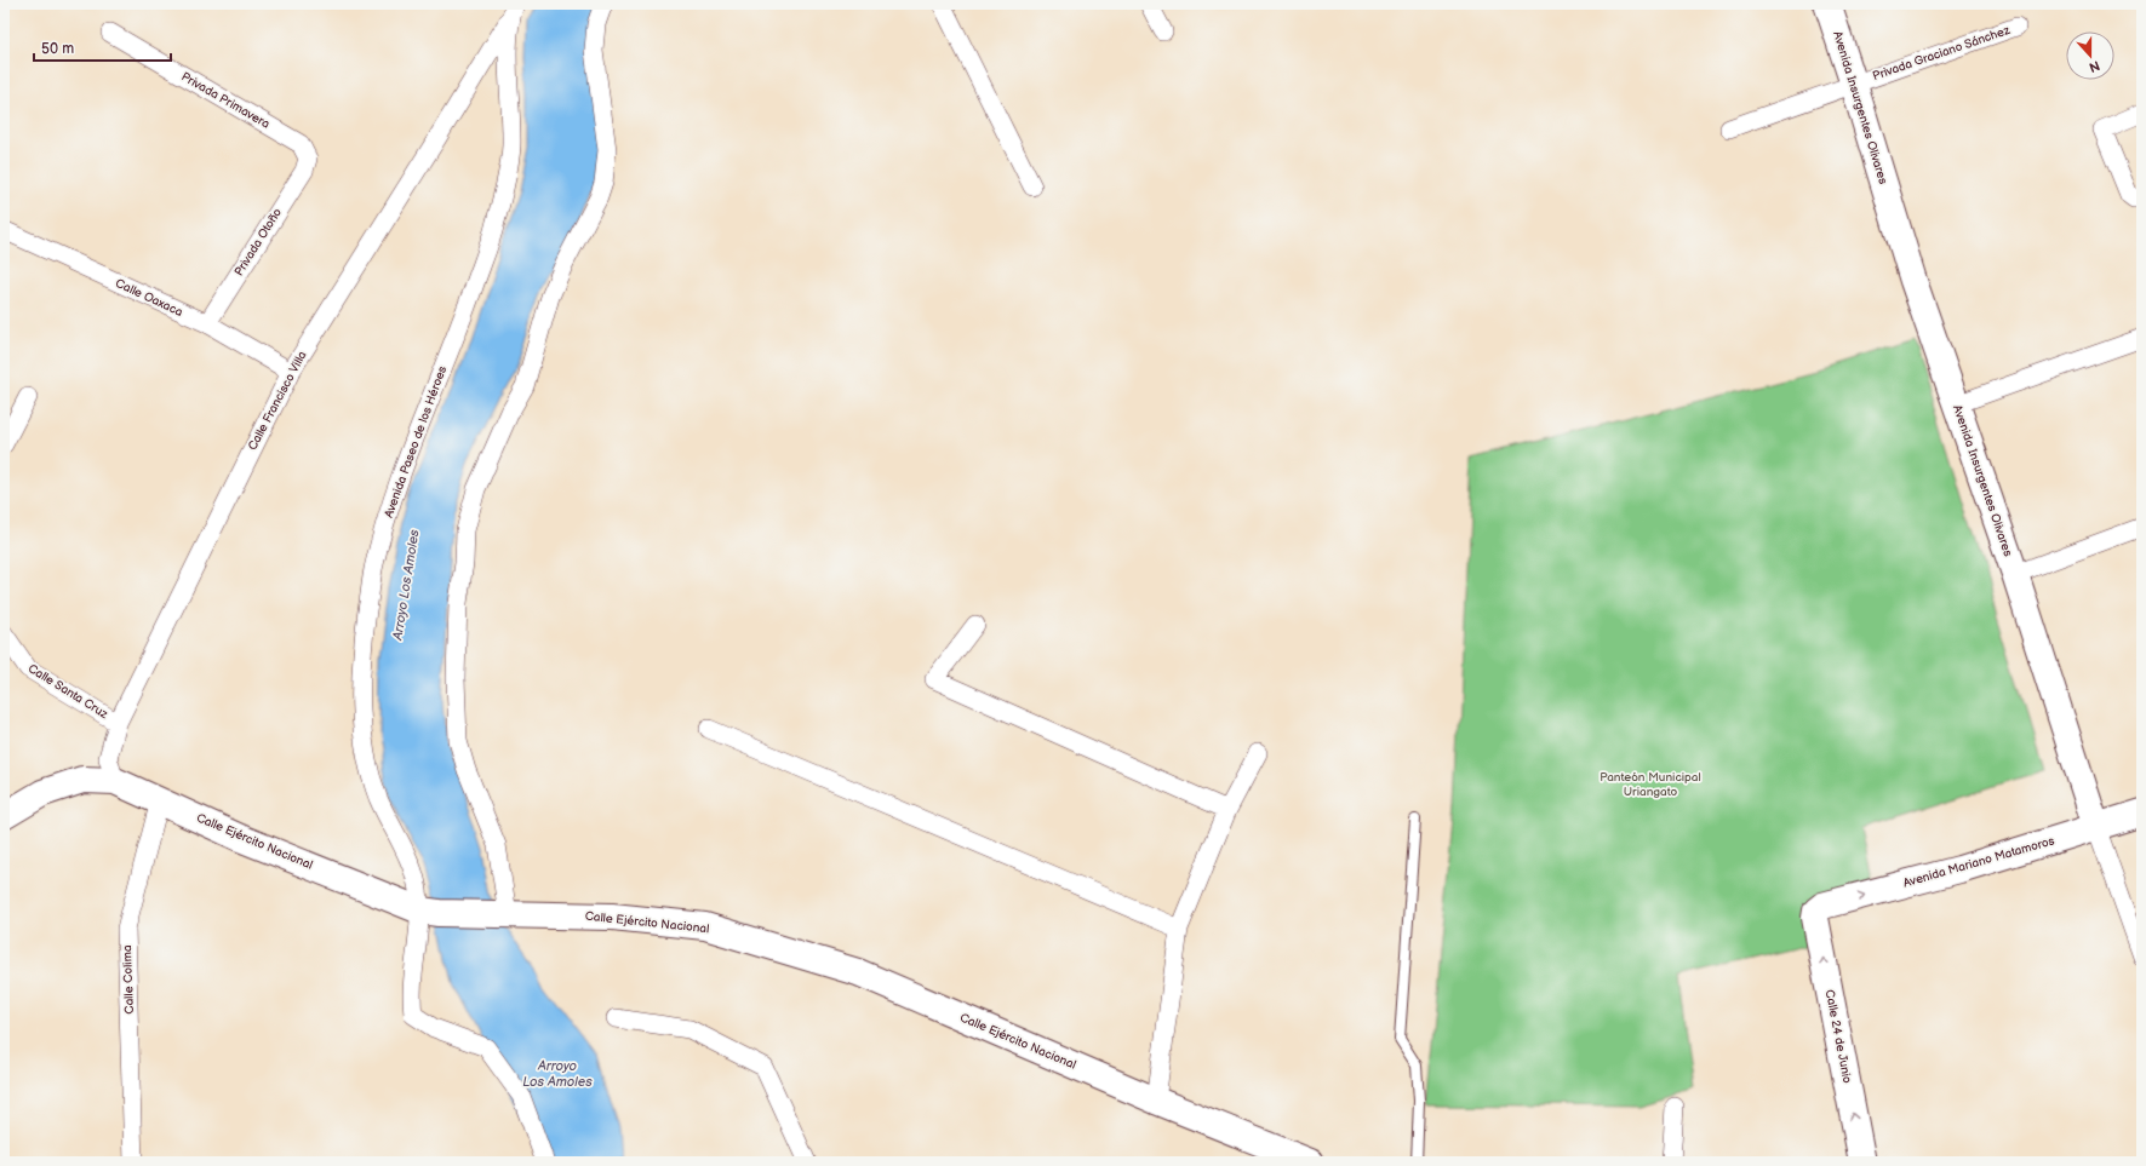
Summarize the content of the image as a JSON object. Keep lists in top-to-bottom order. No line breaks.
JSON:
{"streets":{"street":["Privada Graciano Sánchez","Privada Primavera","Avenida Insurgentes Olivares","Privada Otoño","Calle Oaxaca","Calle Francisco Villa","Avenida Paseo de los Héroes","Calle Santa Cruz","Calle Ejército Nacional","Avenida Mariano Matamoros","Calle Colima","Calle 24 de Junio"]},"crossings":[["Privada Graciano Sánchez","Avenida Insurgentes Olivares"],["Privada Primavera","Privada Otoño"],["Avenida Insurgentes Olivares","Avenida Mariano Matamoros"],["Privada Otoño","Calle Oaxaca"],["Calle Oaxaca","Calle Francisco Villa"],["Calle Francisco Villa","Avenida Paseo de los Héroes"],["Calle Francisco Villa","Calle Santa Cruz"],["Calle Francisco Villa","Calle Ejército Nacional"],["Avenida Paseo de los Héroes","Calle Ejército Nacional"],["Calle Ejército Nacional","Calle Colima"],["Avenida Mariano Matamoros","Calle 24 de Junio"]],"one_way":["Avenida Mariano Matamoros","Calle 24 de Junio"],"water":["Arroyo Los Amoles"],"parks":["Panteón Municipal Uriangato"],"scale_bar":"50 m","north":"bottom"}
